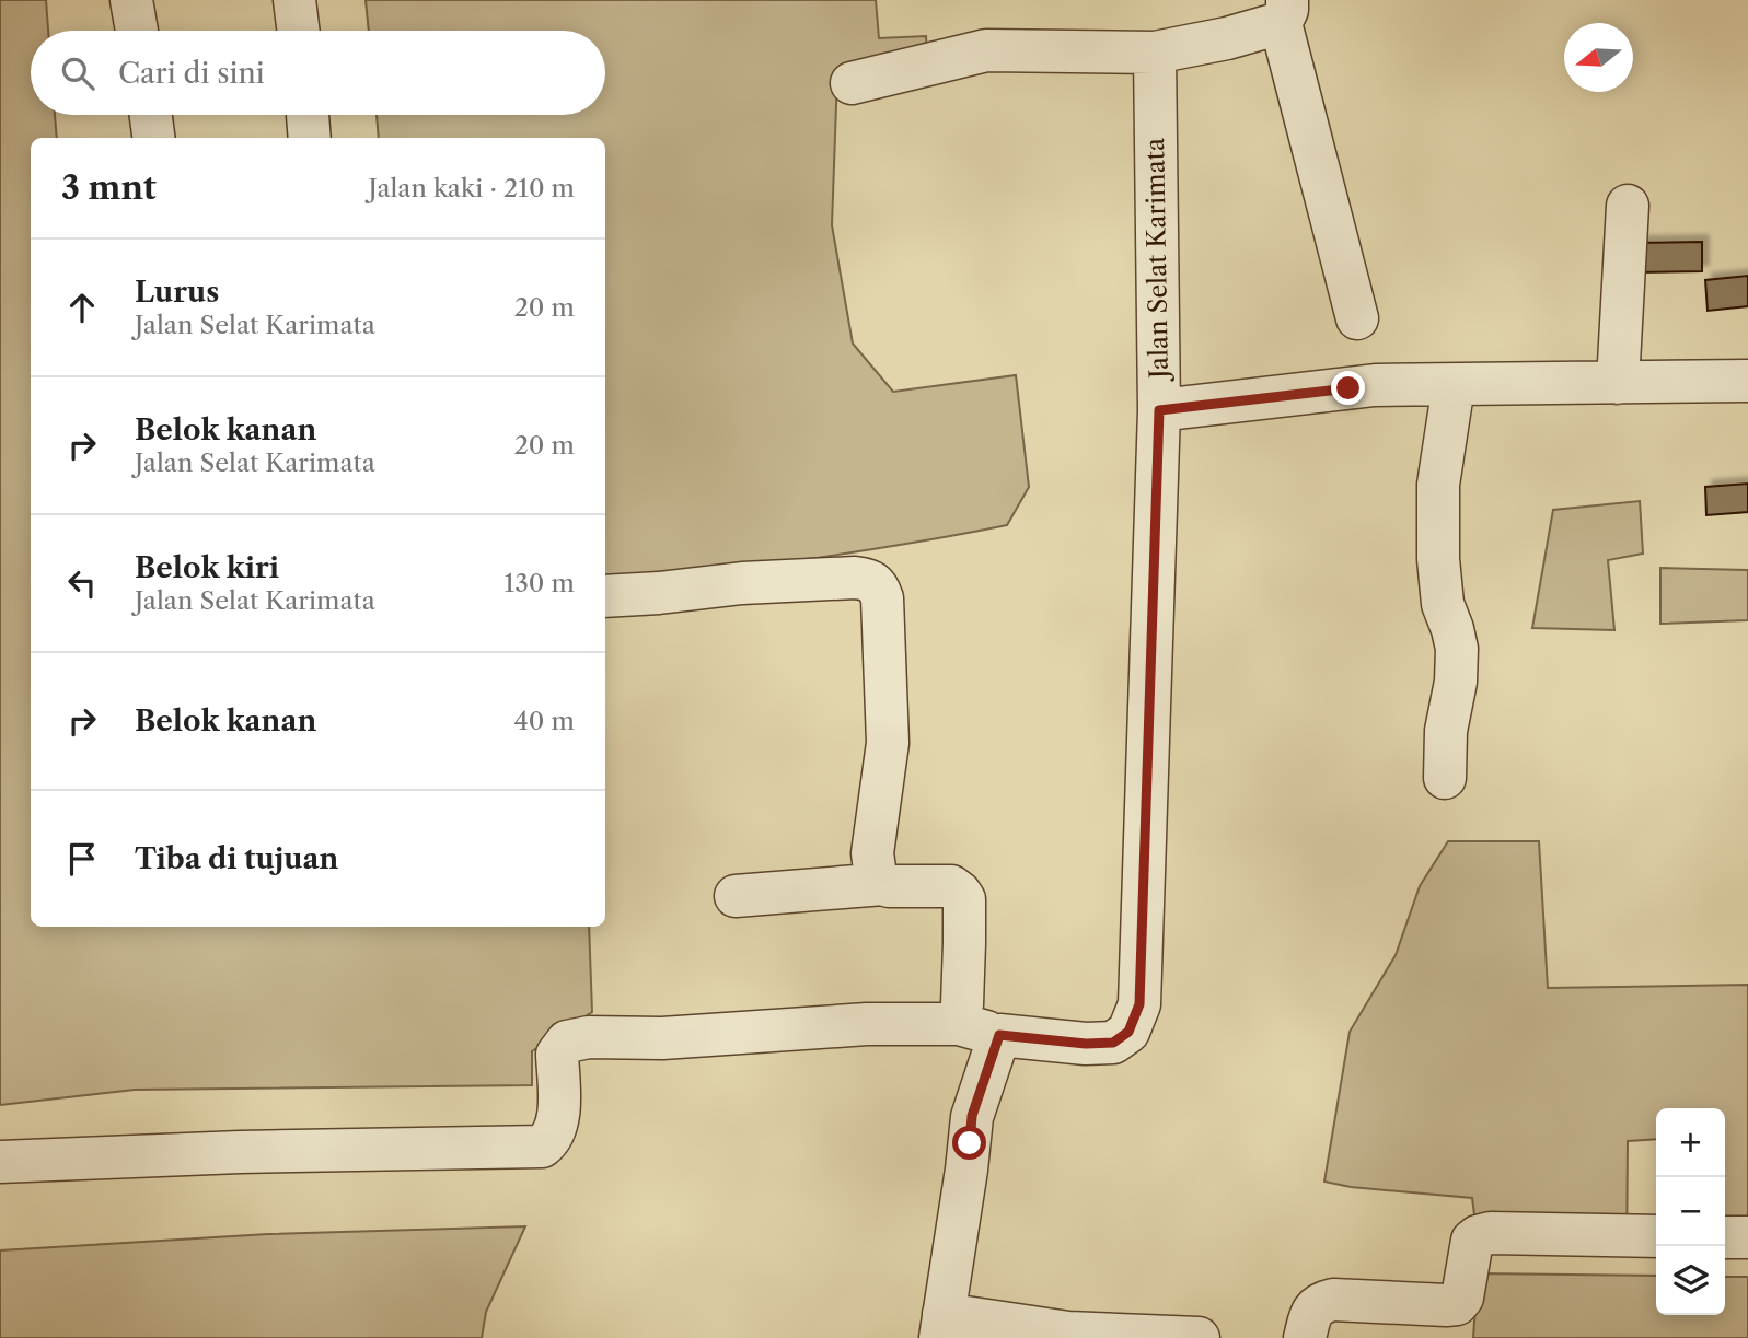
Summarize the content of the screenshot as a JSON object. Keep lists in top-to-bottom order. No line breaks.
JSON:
{"streets":{"street":["Jalan Selat Karimata"]},"north":"left","page":{"search":"Cari di sini","heading":["3 mnt","Jalan kaki · 210 m"],"list":[["Lurus","Jalan Selat Karimata","20 m"],["Belok kanan","Jalan Selat Karimata","20 m"],["Belok kiri","Jalan Selat Karimata","130 m"],["Belok kanan","40 m"],"Tiba di tujuan"],"map_buttons":["+","−"]}}
